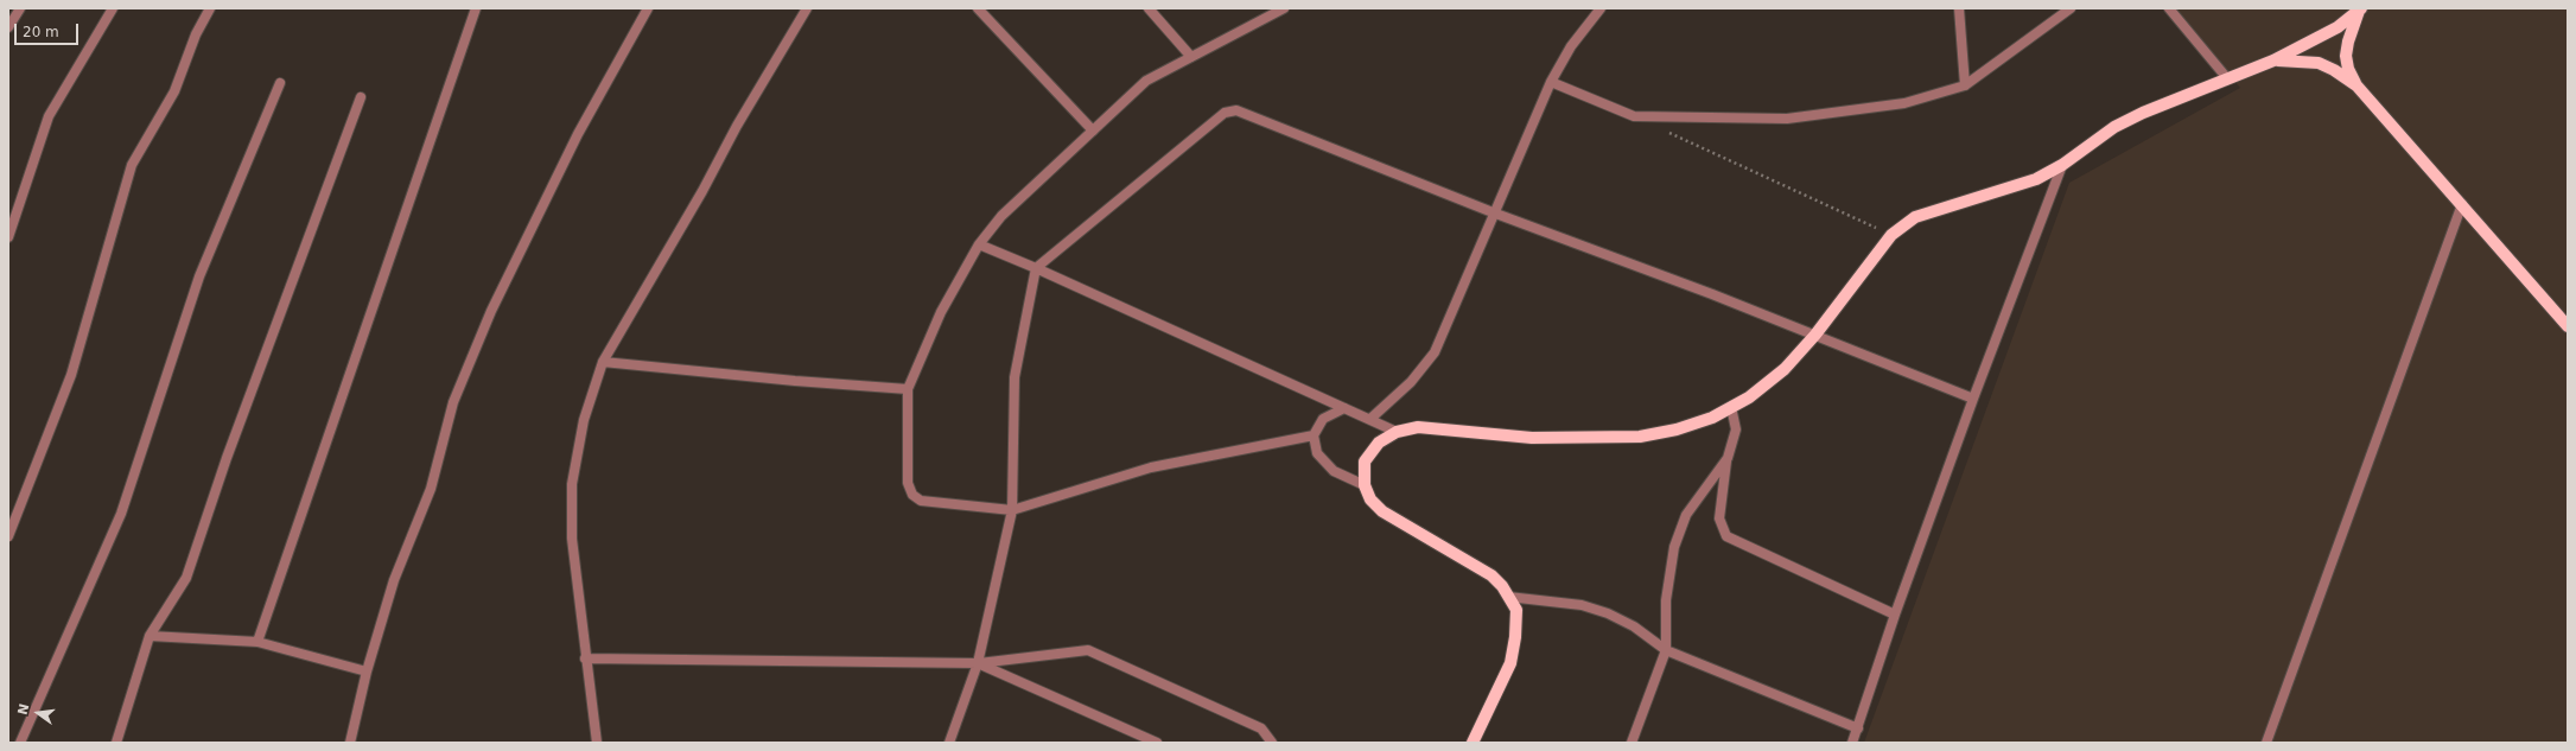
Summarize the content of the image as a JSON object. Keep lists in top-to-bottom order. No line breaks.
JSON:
{"scale_bar":"20 m","north":"left"}
